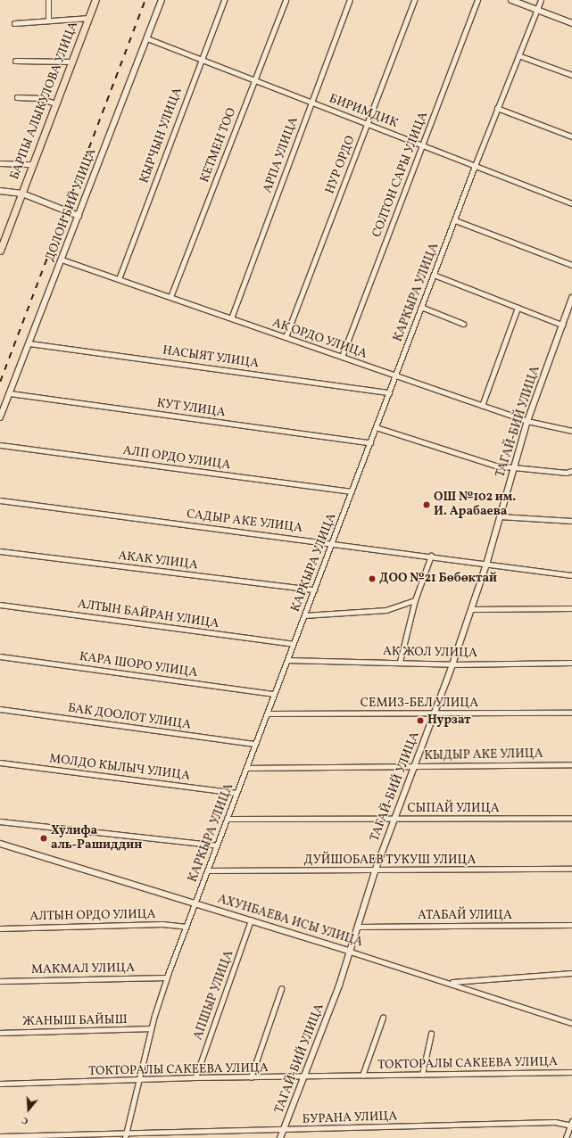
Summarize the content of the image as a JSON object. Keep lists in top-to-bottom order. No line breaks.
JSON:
{"streets":{"main road":["БАРПЫ АЛЫКУЛОВА УЛИЦА"],"street":["БИРИМДИК","КЫРЧЫН УЛИЦА","КЕТМЕН ТОО","АРПА УЛИЦА","НУР ОРДО","СОЛТОН САРЫ УЛИЦА","ДОЛОН БИЙ УЛИЦА","КАРКЫРА УЛИЦА","АК ОРДО УЛИЦА","НАСЫЯТ УЛИЦА","КУТ УЛИЦА","ТАГАЙ-БИЙ УЛИЦА","АЛП ОРДО УЛИЦА","САДЫР АКЕ УЛИЦА","АКАК УЛИЦА","АЛТЫН БАЙРАН УЛИЦА","АК ЖОЛ УЛИЦА","КАРА ШОРО УЛИЦА","СЕМИЗ-БЕЛ УЛИЦА","БАК ДООЛОТ УЛИЦА","КЫДЫР АКЕ УЛИЦА","МОЛДО КЫЛЫЧ УЛИЦА","СЫПАЙ УЛИЦА","ДУЙШОБАЕВ ТУКУШ УЛИЦА","АЛТЫН ОРДО УЛИЦА","АТАБАЙ УЛИЦА","АХУНБАЕВА ИСЫ УЛИЦА","МАКМАЛ УЛИЦА","АПШЫР УЛИЦА","ЖАНЫШ БАЙЫШ","ТОКТОРАЛЫ САКЕЕВА УЛИЦА","БУРАНА УЛИЦА"]},"crossings":[["БИРИМДИК","КЫРЧЫН УЛИЦА"],["БИРИМДИК","КЕТМЕН ТОО"],["БИРИМДИК","АРПА УЛИЦА"],["БИРИМДИК","НУР ОРДО"],["БИРИМДИК","СОЛТОН САРЫ УЛИЦА"],["БИРИМДИК","ДОЛОН БИЙ УЛИЦА"],["БИРИМДИК","КАРКЫРА УЛИЦА"],["КЫРЧЫН УЛИЦА","АК ОРДО УЛИЦА"],["КЕТМЕН ТОО","АК ОРДО УЛИЦА"],["АРПА УЛИЦА","АК ОРДО УЛИЦА"],["НУР ОРДО","АК ОРДО УЛИЦА"],["СОЛТОН САРЫ УЛИЦА","АК ОРДО УЛИЦА"],["ДОЛОН БИЙ УЛИЦА","АК ОРДО УЛИЦА"],["ДОЛОН БИЙ УЛИЦА","НАСЫЯТ УЛИЦА"],["ДОЛОН БИЙ УЛИЦА","КУТ УЛИЦА"],["КАРКЫРА УЛИЦА","АК ОРДО УЛИЦА"],["КАРКЫРА УЛИЦА","НАСЫЯТ УЛИЦА"],["КАРКЫРА УЛИЦА","КУТ УЛИЦА"],["КАРКЫРА УЛИЦА","АЛП ОРДО УЛИЦА"],["КАРКЫРА УЛИЦА","САДЫР АКЕ УЛИЦА"],["КАРКЫРА УЛИЦА","АКАК УЛИЦА"],["КАРКЫРА УЛИЦА","АЛТЫН БАЙРАН УЛИЦА"],["КАРКЫРА УЛИЦА","АК ЖОЛ УЛИЦА"],["КАРКЫРА УЛИЦА","КАРА ШОРО УЛИЦА"],["КАРКЫРА УЛИЦА","СЕМИЗ-БЕЛ УЛИЦА"],["КАРКЫРА УЛИЦА","БАК ДООЛОТ УЛИЦА"],["КАРКЫРА УЛИЦА","КЫДЫР АКЕ УЛИЦА"],["КАРКЫРА УЛИЦА","МОЛДО КЫЛЫЧ УЛИЦА"],["КАРКЫРА УЛИЦА","СЫПАЙ УЛИЦА"],["КАРКЫРА УЛИЦА","ДУЙШОБАЕВ ТУКУШ УЛИЦА"],["КАРКЫРА УЛИЦА","АЛТЫН ОРДО УЛИЦА"],["КАРКЫРА УЛИЦА","АХУНБАЕВА ИСЫ УЛИЦА"],["КАРКЫРА УЛИЦА","МАКМАЛ УЛИЦА"],["КАРКЫРА УЛИЦА","ЖАНЫШ БАЙЫШ"],["КАРКЫРА УЛИЦА","ТОКТОРАЛЫ САКЕЕВА УЛИЦА"],["КАРКЫРА УЛИЦА","БУРАНА УЛИЦА"],["АК ОРДО УЛИЦА","ТАГАЙ-БИЙ УЛИЦА"],["ТАГАЙ-БИЙ УЛИЦА","САДЫР АКЕ УЛИЦА"],["ТАГАЙ-БИЙ УЛИЦА","АК ЖОЛ УЛИЦА"],["ТАГАЙ-БИЙ УЛИЦА","СЕМИЗ-БЕЛ УЛИЦА"],["ТАГАЙ-БИЙ УЛИЦА","КЫДЫР АКЕ УЛИЦА"],["ТАГАЙ-БИЙ УЛИЦА","СЫПАЙ УЛИЦА"],["ТАГАЙ-БИЙ УЛИЦА","ДУЙШОБАЕВ ТУКУШ УЛИЦА"],["ТАГАЙ-БИЙ УЛИЦА","АТАБАЙ УЛИЦА"],["ТАГАЙ-БИЙ УЛИЦА","АХУНБАЕВА ИСЫ УЛИЦА"],["ТАГАЙ-БИЙ УЛИЦА","ТОКТОРАЛЫ САКЕЕВА УЛИЦА"],["ТАГАЙ-БИЙ УЛИЦА","БУРАНА УЛИЦА"],["АХУНБАЕВА ИСЫ УЛИЦА","АПШЫР УЛИЦА"],["АПШЫР УЛИЦА","ТОКТОРАЛЫ САКЕЕВА УЛИЦА"]],"places":["ОШ №102 им. И. Арабаева","ДОО №21 Бөбөктай","Нурзат","Хулифа аль-Рашиддин"],"north":"bottom"}
